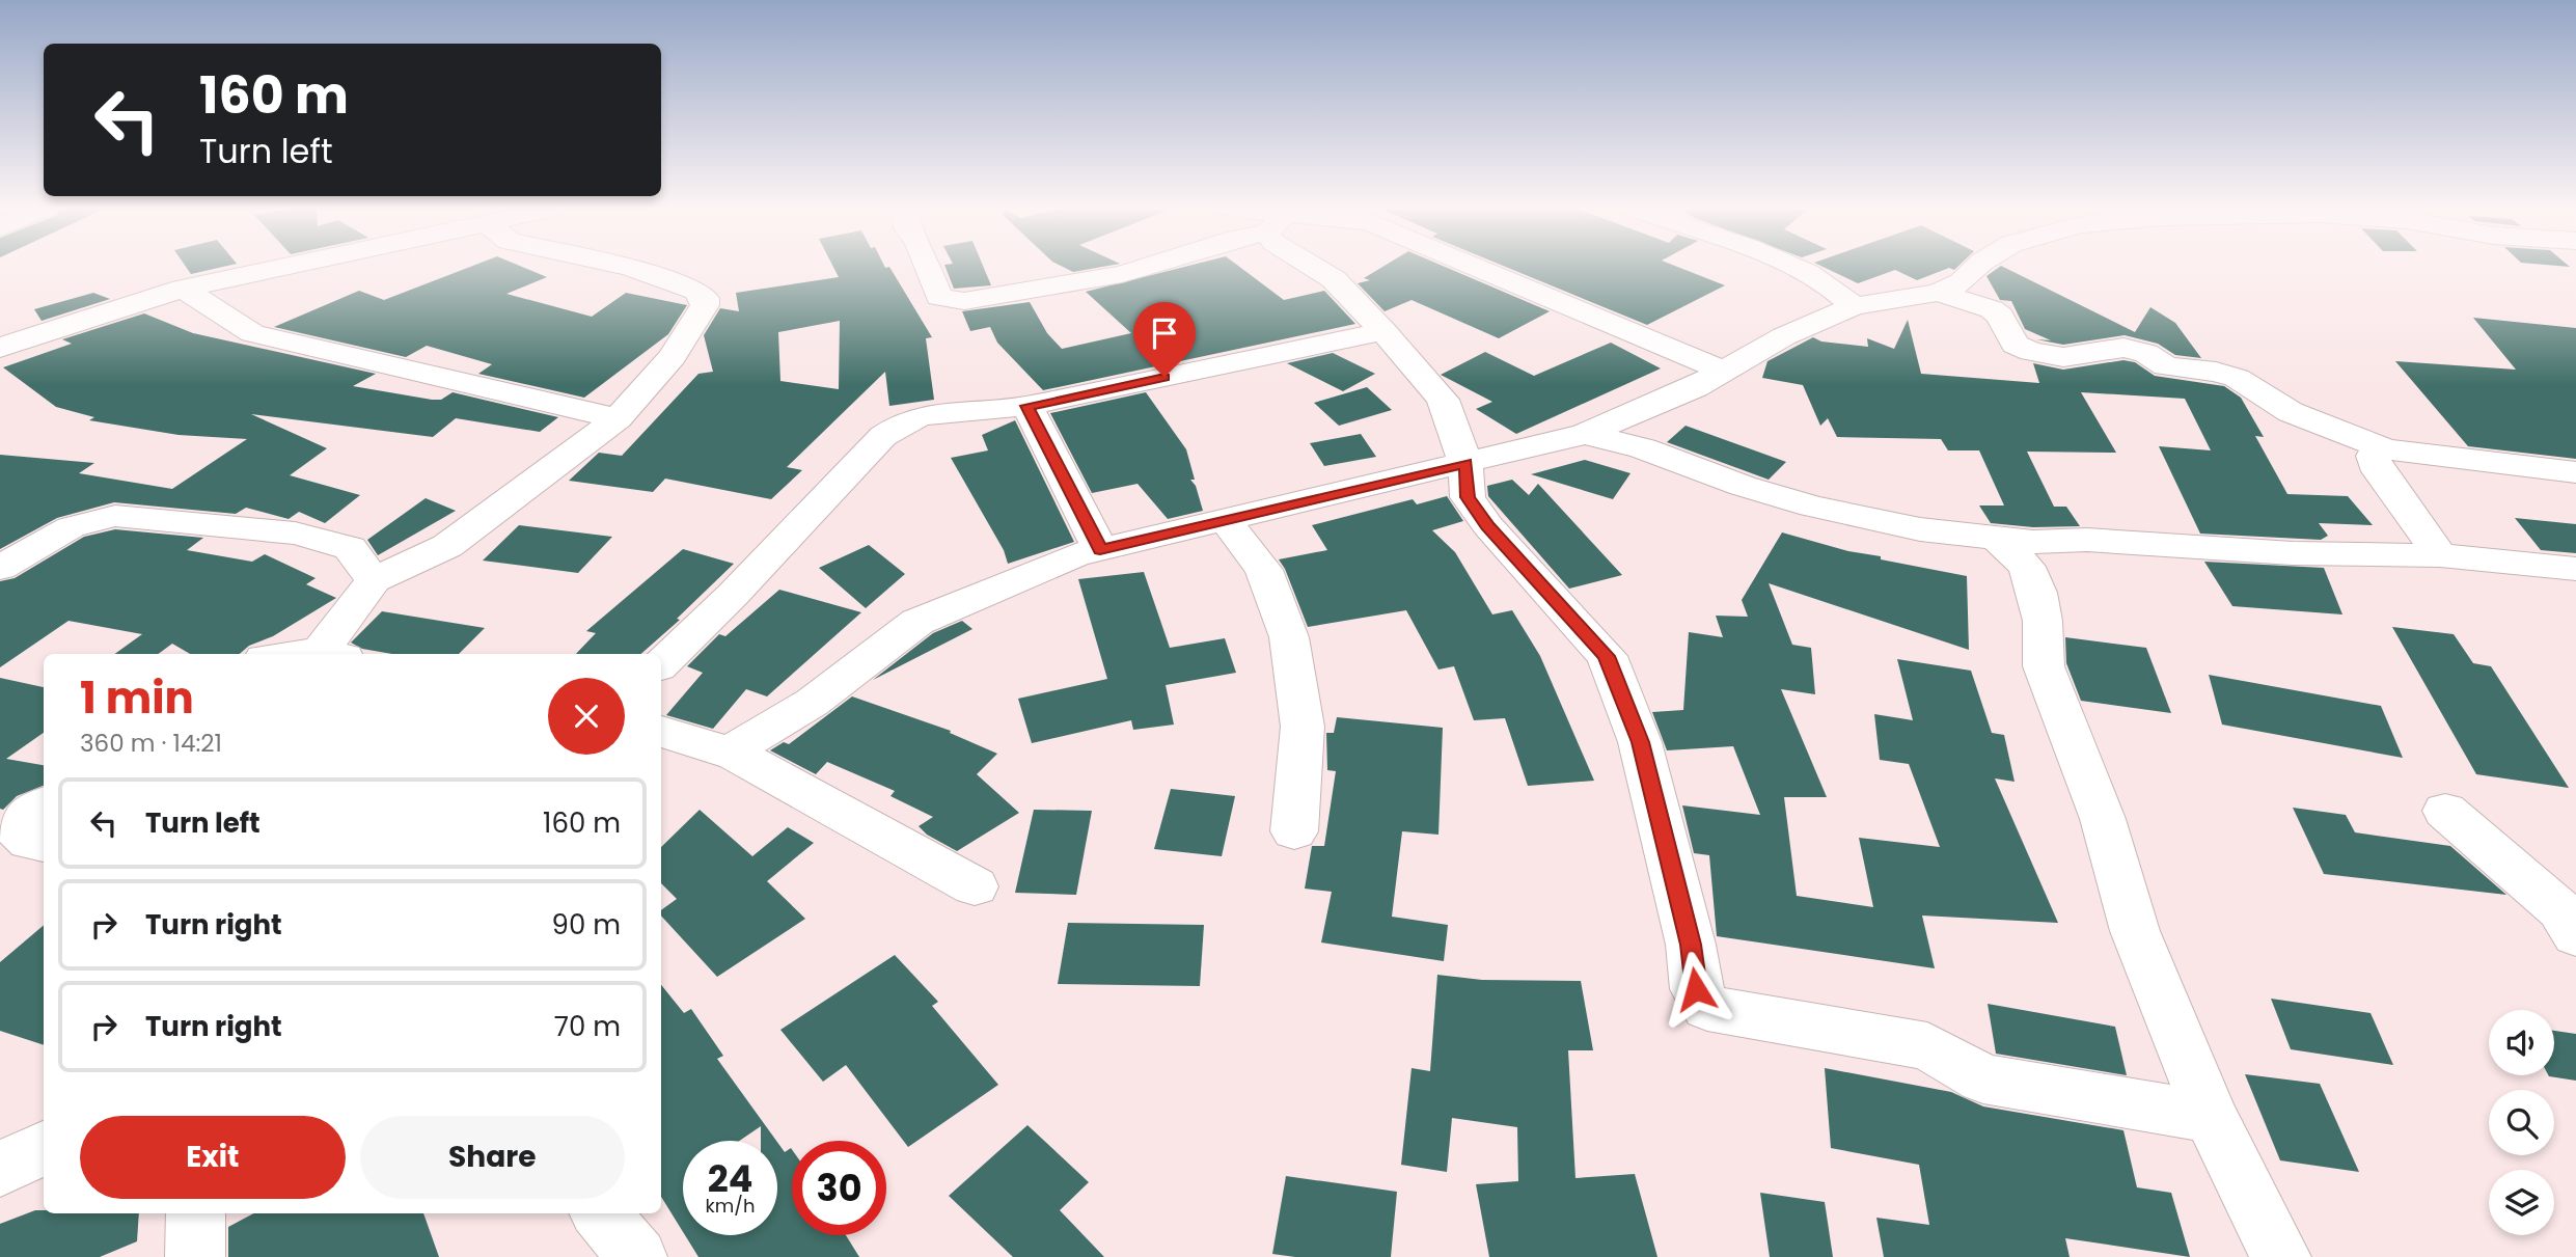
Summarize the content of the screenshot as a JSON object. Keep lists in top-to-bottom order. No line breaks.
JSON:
{"page":{"turn":["160 m","Turn left"],"heading":["1 min","360 m · 14:21"],"list":[{"name":"Turn left","value":"160 m"},{"name":"Turn right","value":"90 m"},{"name":"Turn right","value":"70 m"}],"buttons":["Exit","Share"],"speed":"24 km/h","limit":"30"}}
